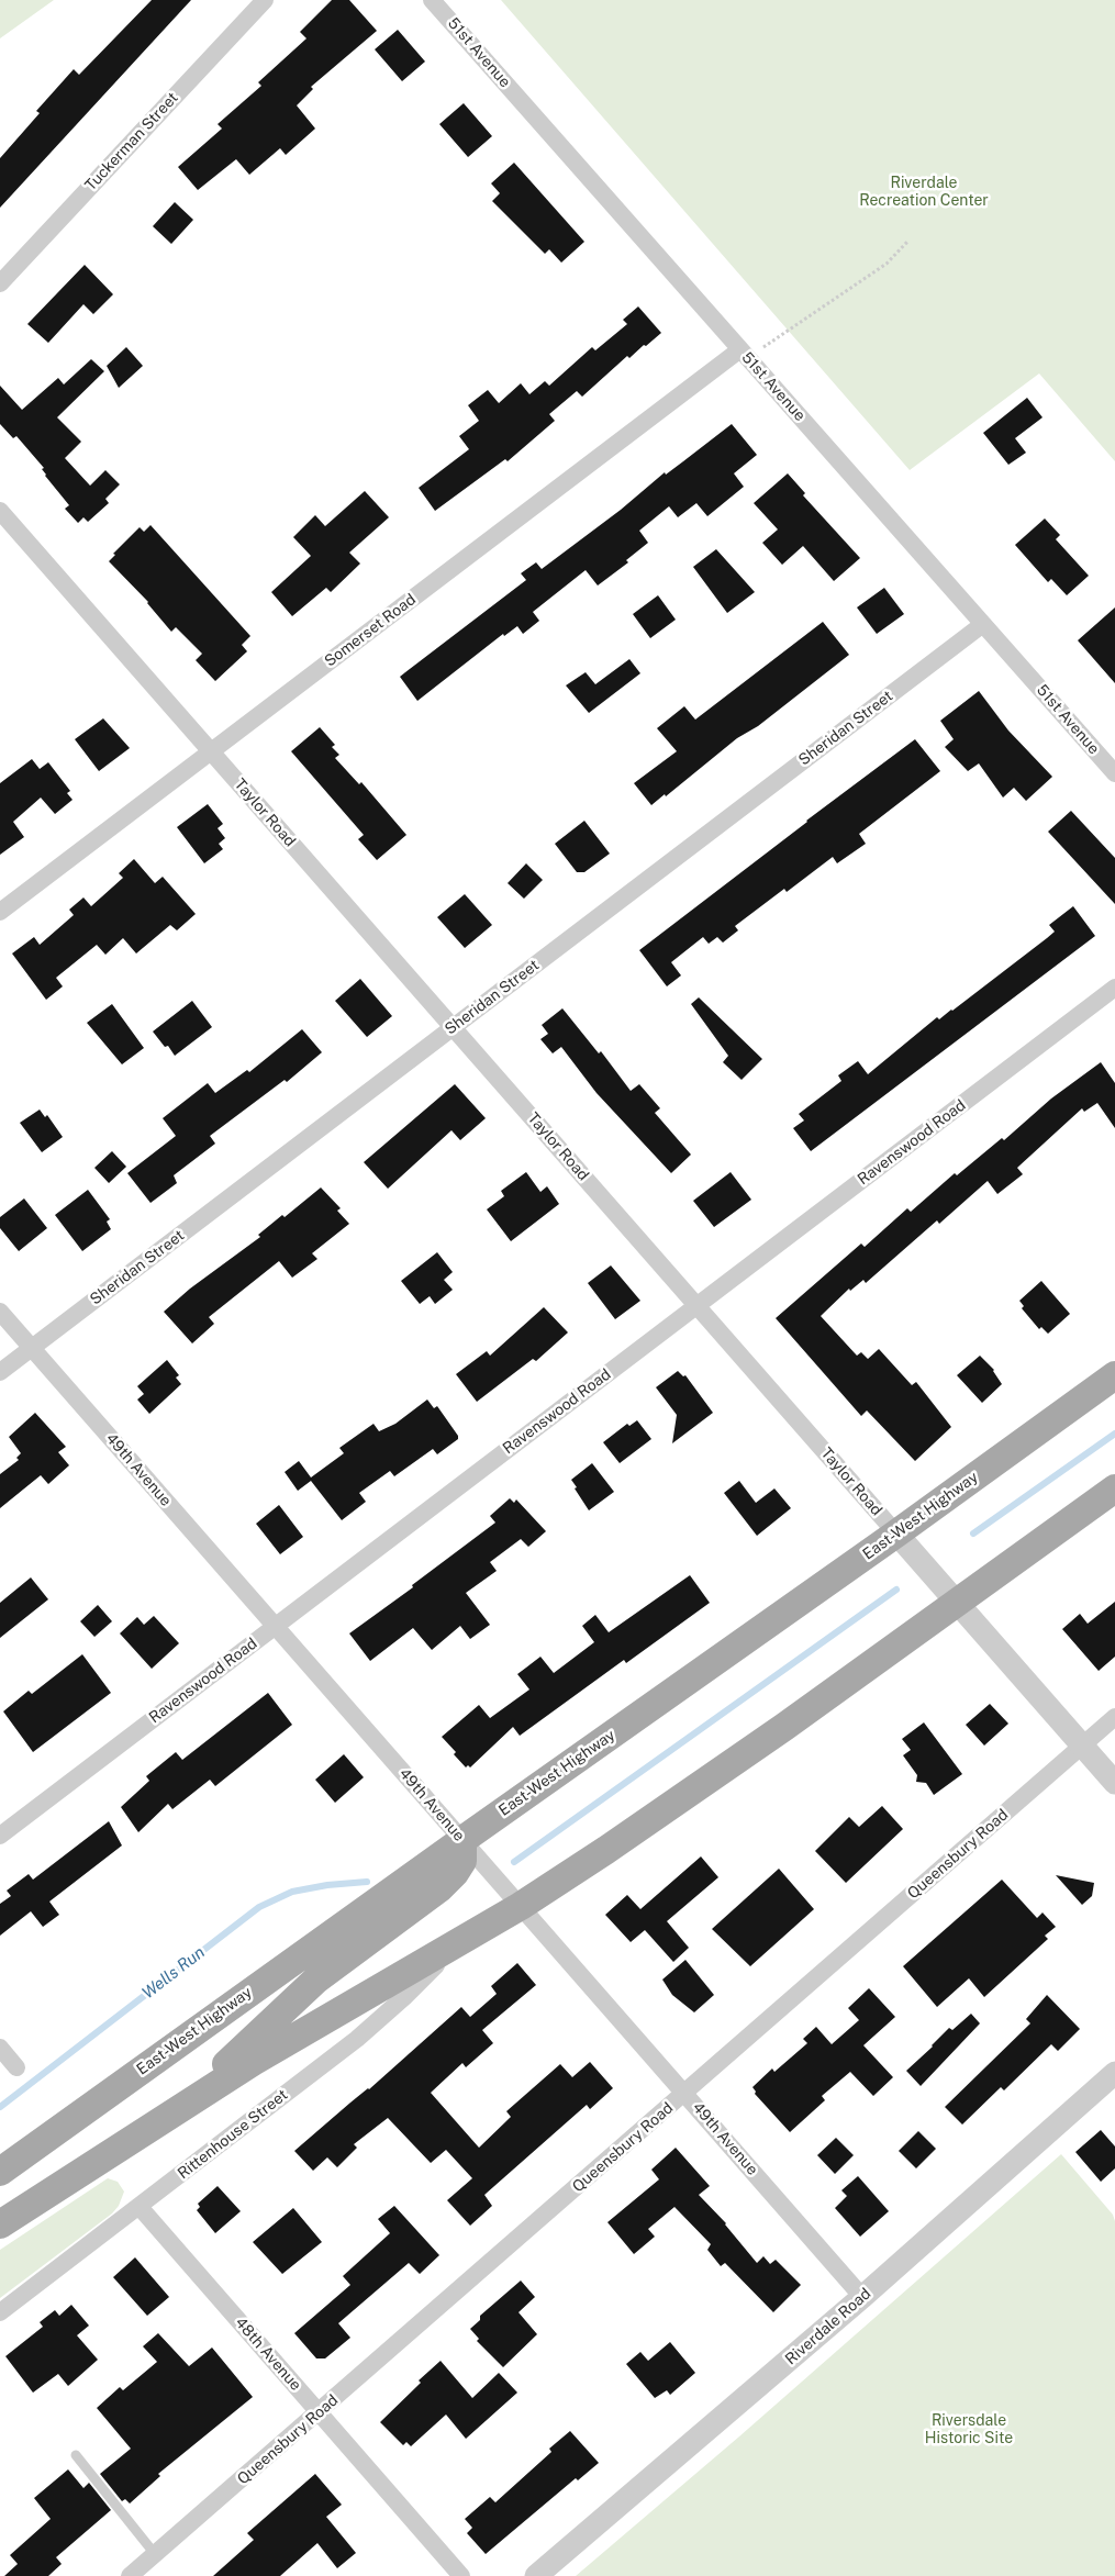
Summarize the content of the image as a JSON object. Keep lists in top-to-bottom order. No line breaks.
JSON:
{"streets":{"main road":["East-West Highway"],"street":["51st Avenue","Tuckerman Street","Somerset Road","Sheridan Street","Taylor Road","Ravenswood Road","49th Avenue","Queensbury Road","Rittenhouse Street","Riverdale Road","48th Avenue"]},"crossings":[["51st Avenue","Somerset Road"],["51st Avenue","Sheridan Street"],["Somerset Road","Taylor Road"],["Sheridan Street","Taylor Road"],["Sheridan Street","49th Avenue"],["Taylor Road","Ravenswood Road"],["Taylor Road","East-West Highway"],["Taylor Road","Queensbury Road"],["Ravenswood Road","49th Avenue"],["49th Avenue","East-West Highway"],["49th Avenue","Queensbury Road"],["49th Avenue","Riverdale Road"],["Queensbury Road","48th Avenue"],["Rittenhouse Street","48th Avenue"]],"water":["Wells Run"],"parks":["Riverdale Recreation Center","Riversdale Historic Site"]}
